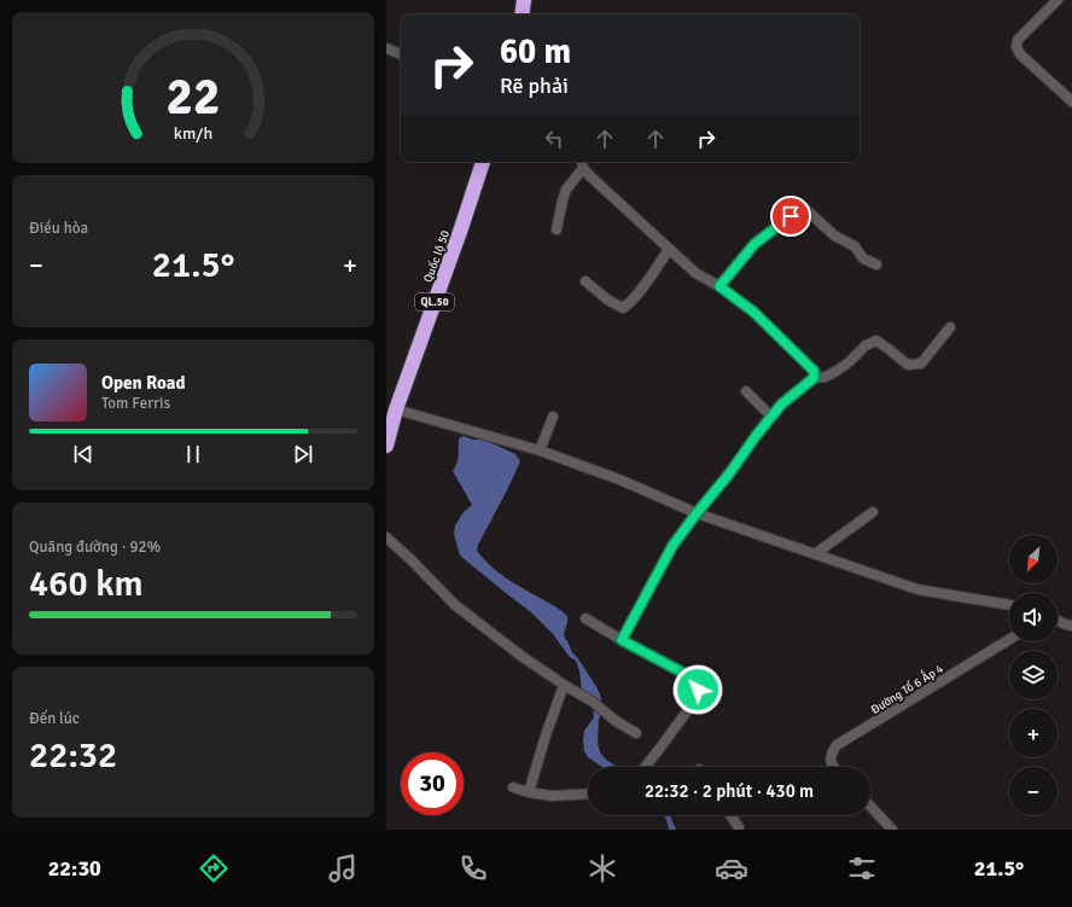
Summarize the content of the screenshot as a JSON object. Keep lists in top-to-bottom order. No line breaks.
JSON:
{"streets":{"highway":["Quốc lộ 50","QL.50"],"street":["Đường Tổ 6 Ấp 4"]},"north":"bottom left","page":{"turn":["60 m","Rẽ phải"],"tile":["Điều hòa",["Quãng đường · 92%","460 km"],["Đến lúc","22:32"]],"heat":["−","21.5°","+"],"song":["Open Road","Tom Ferris"],"map_buttons":["+","−"],"limit":"30","trip":"22:32 · 2 phút · 430 m","tabs":["22:30","21.5°"],"gauge":["22","km/h"]}}
